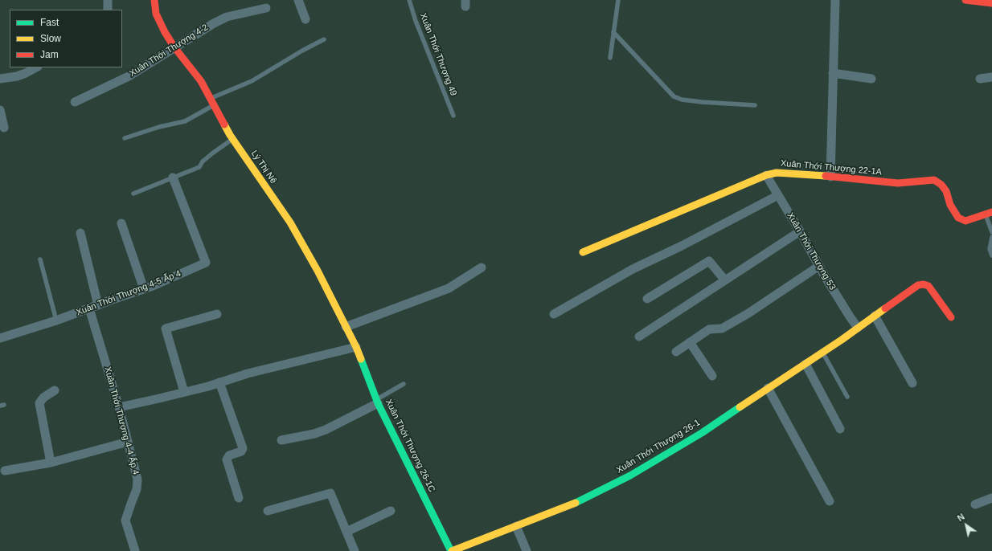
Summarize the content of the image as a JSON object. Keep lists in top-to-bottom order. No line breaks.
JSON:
{"streets":{"street":["Xuân Thới Thượng 4-2","Lý Thị Nê","Xuân Thới Thượng 22-1A","Xuân Thới Thượng 53","Xuân Thới Thượng 4-5 Ấp 4","Xuân Thới Thượng 4-4 Ấp 4","Xuân Thới Thượng 26-1C","Xuân Thới Thượng 26-1"],"lane":["Xuân Thới Thượng 49"]},"crossings":[["Xuân Thới Thượng 4-2","Lý Thị Nê"],["Lý Thị Nê","Xuân Thới Thượng 26-1C"],["Xuân Thới Thượng 22-1A","Xuân Thới Thượng 53"],["Xuân Thới Thượng 53","Xuân Thới Thượng 26-1"],["Xuân Thới Thượng 4-5 Ấp 4","Xuân Thới Thượng 4-4 Ấp 4"],["Xuân Thới Thượng 26-1C","Xuân Thới Thượng 26-1"]],"legend":["Fast","Slow","Jam"],"north":"top left"}
